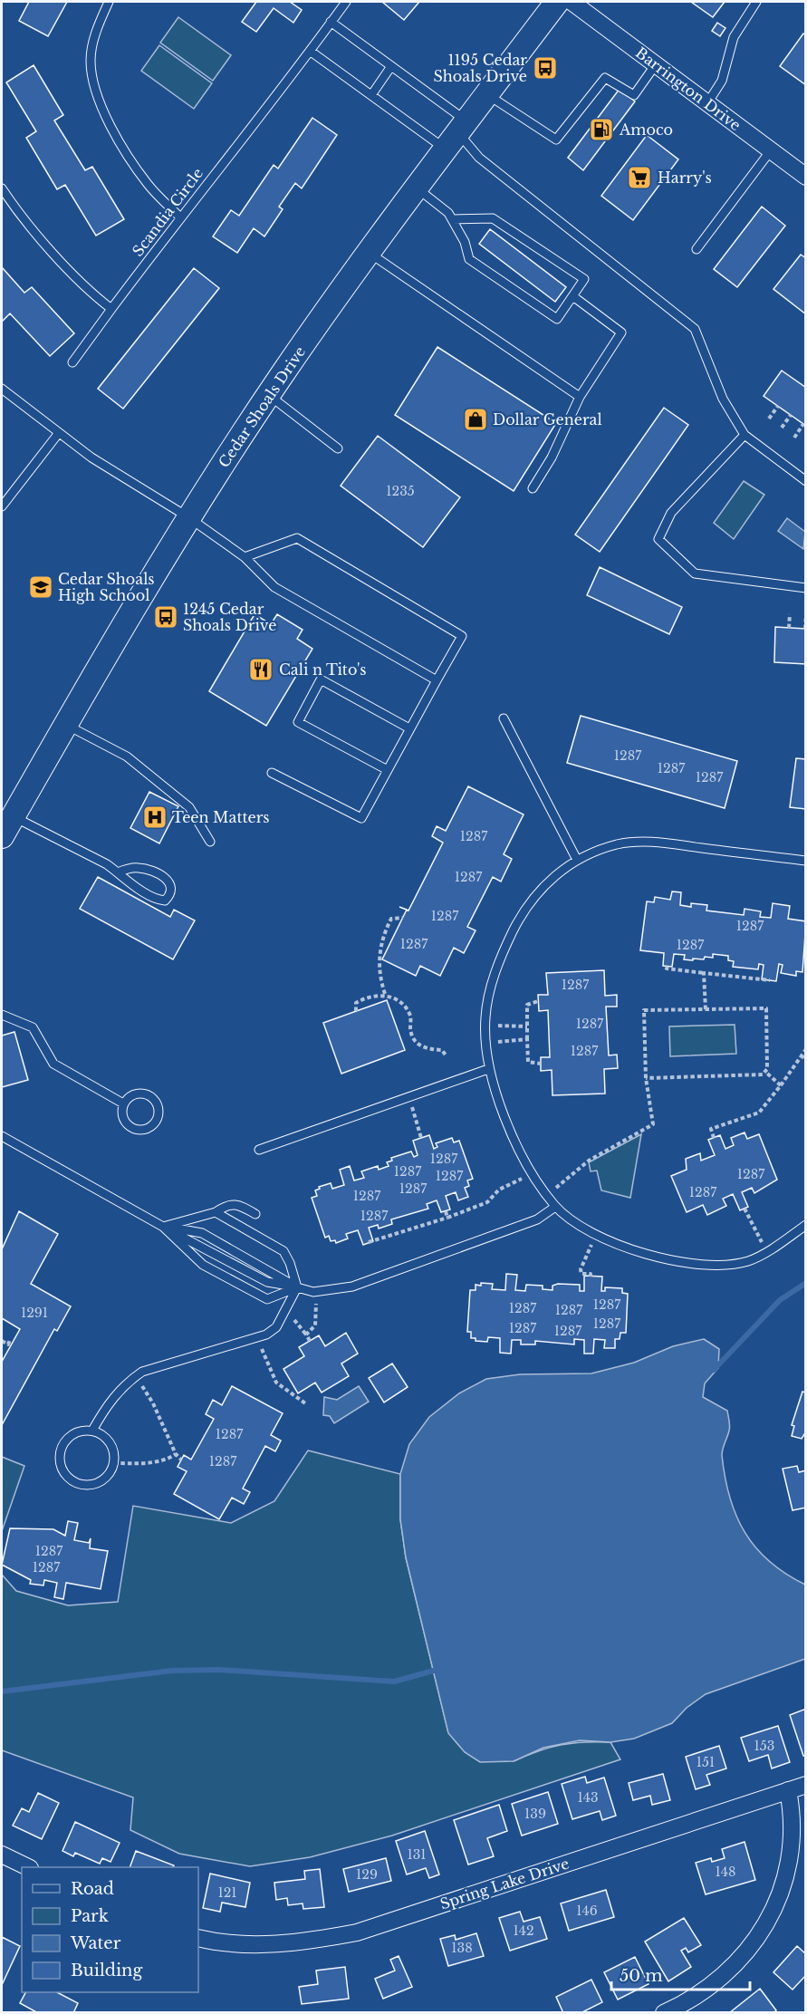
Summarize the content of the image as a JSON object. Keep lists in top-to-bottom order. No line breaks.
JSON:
{"streets":{"street":["Barrington Drive","Cedar Shoals Drive","Spring Lake Drive"],"lane":["Scandia Circle"]},"places":{"bus stop":["1195 Cedar Shoals Drive","1245 Cedar Shoals Drive"],"fuel station":["Amoco"],"supermarket":["Harry's"],"shop":["Dollar General"],"school or university":["Cedar Shoals High School"],"restaurant":["Cali n Tito's"],"hospital":["Teen Matters"]},"house_numbers":["1235","1287","1287","1287","1287","1287","1287","1287","1287","1287","1287","1287","1287","1287","1287","1287","1287","1287","1287","1287","1287","1287","1287","1287","1291","1287","1287","1287","1287","1287","1287","1287","153","151","143","139","131","148","129","121","146","142","138"],"legend":["Road","Park","Water","Building"],"scale_bar":"50 m"}
